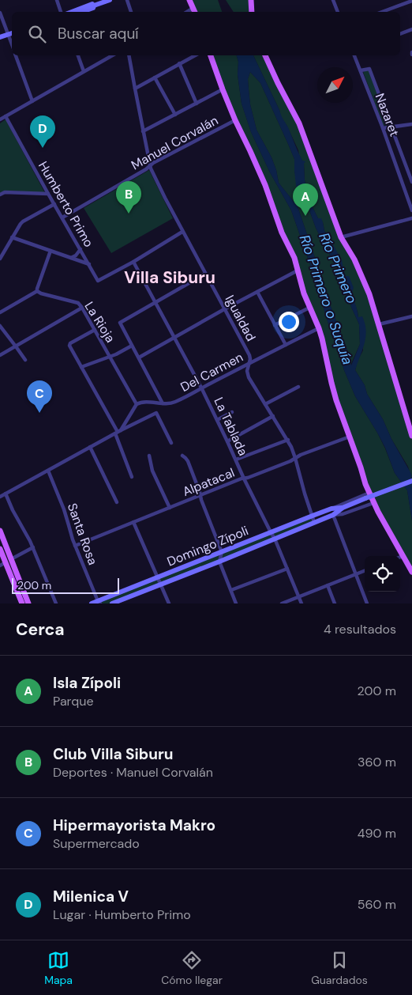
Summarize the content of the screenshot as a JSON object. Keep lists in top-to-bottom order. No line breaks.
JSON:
{"streets":{"main road":["Domingo Zípoli"],"street":["Nazaret","Manuel Corvalán","Humberto Primo","Igualdad","La Rioja","Del Carmen","La Tablada","Alpatacal","Santa Rosa"]},"crossings":[["Manuel Corvalán","Humberto Primo"],["Manuel Corvalán","Igualdad"],["Humberto Primo","La Tablada"],["Igualdad","Del Carmen"],["Igualdad","Alpatacal"],["Igualdad","Domingo Zípoli"],["La Rioja","Del Carmen"],["Del Carmen","La Tablada"],["La Tablada","Alpatacal"],["La Tablada","Domingo Zípoli"],["Alpatacal","Santa Rosa"],["Santa Rosa","Domingo Zípoli"]],"districts":["Villa Siburu"],"water":["Río Primero","Río Primero o Suquía"],"scale_bar":"200 m","north":"top right","page":{"search":"Buscar aquí","pins":["D","B","A","C"],"scale":"200 m","heading":["Cerca","4 resultados"],"list":[{"mark":"A","name":"Isla Zípoli","note":"Parque","value":"200 m"},{"mark":"B","name":"Club Villa Siburu","note":"Deportes · Manuel Corvalán","value":"360 m"},{"mark":"C","name":"Hipermayorista Makro","note":"Supermercado","value":"490 m"},{"mark":"D","name":"Milenica V","note":"Lugar · Humberto Primo","value":"560 m"}],"nav":["Mapa","Cómo llegar","Guardados"]}}
